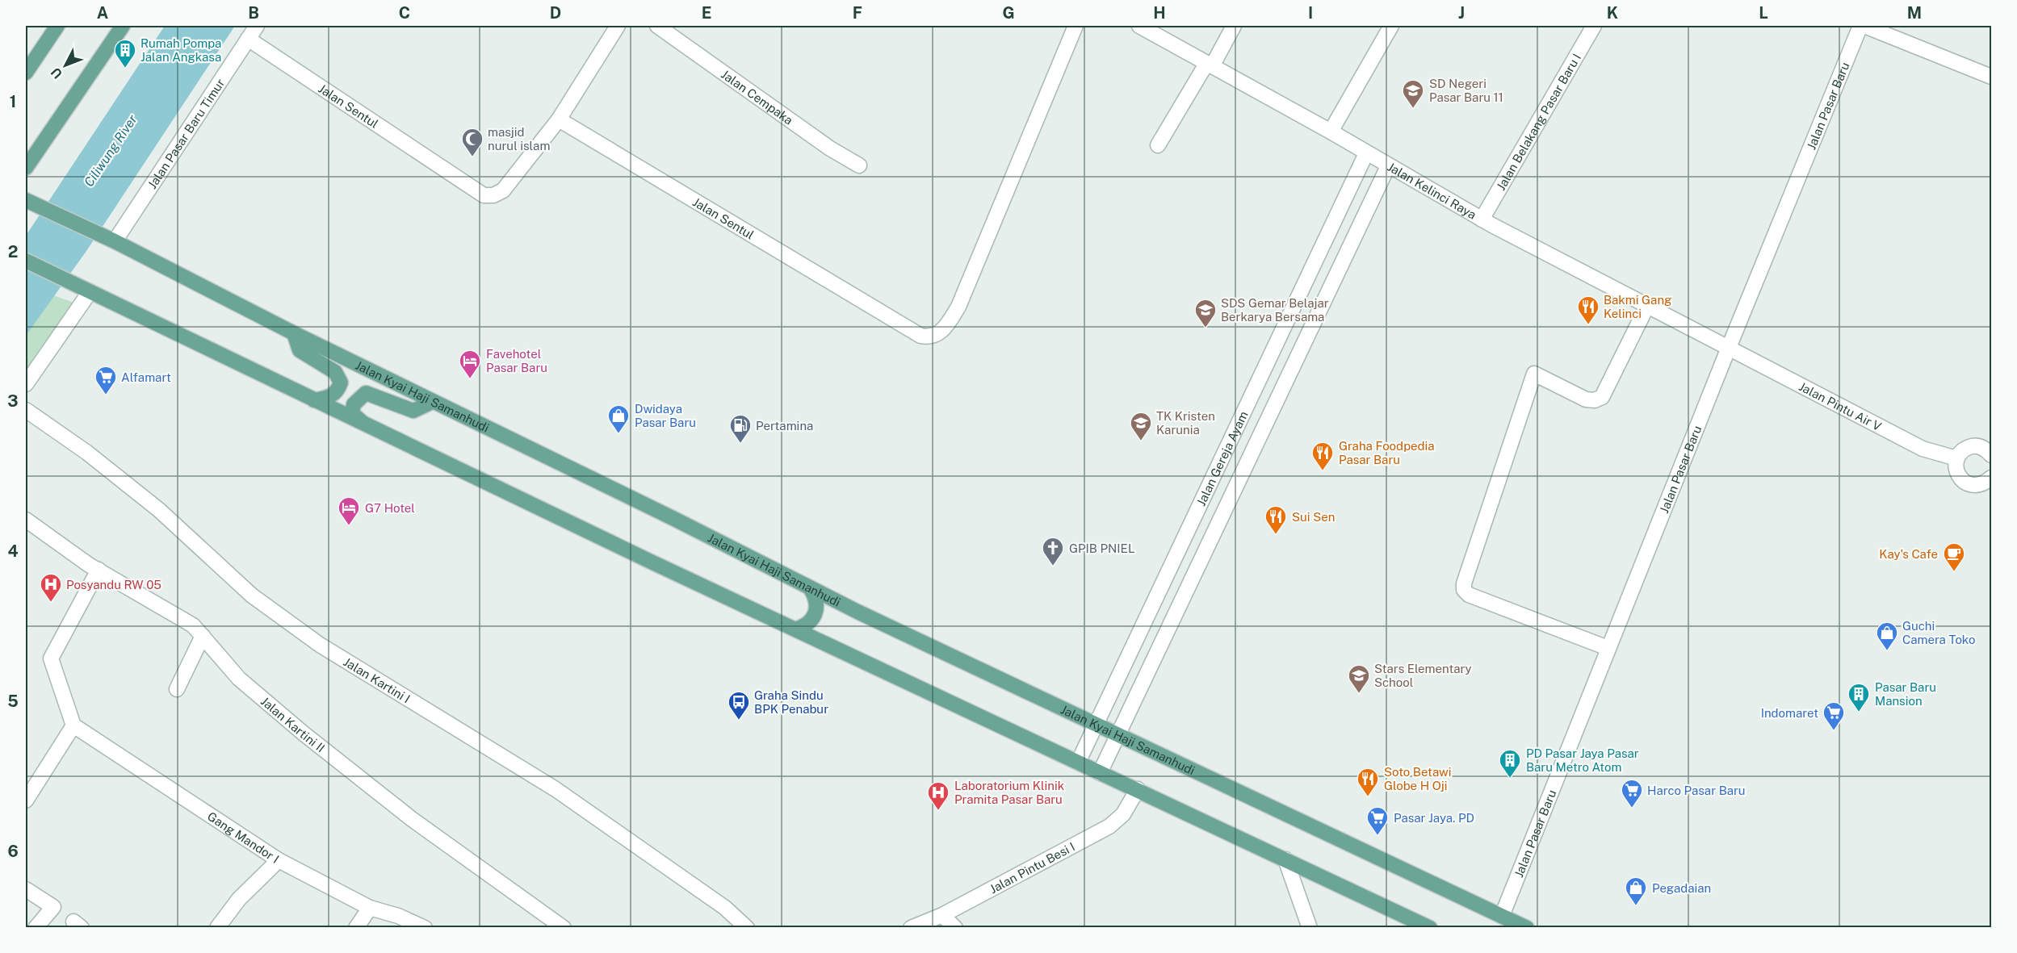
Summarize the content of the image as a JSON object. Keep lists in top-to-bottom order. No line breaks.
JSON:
{"streets":{"main road":["Jalan Kyai Haji Samanhudi"],"street":["Jalan Cempaka","Jalan Sentul","Jalan Pasar Baru","Jalan Belakang Pasar Baru I","Jalan Pasar Baru Timur","Jalan Kelinci Raya","Jalan Pintu Air V","Jalan Gereja Ayam","Jalan Kartini I","Jalan Kartini II","Gang Mandor I","Jalan Pintu Besi I"]},"crossings":[["Jalan Sentul","Jalan Pasar Baru Timur"],["Jalan Pasar Baru","Jalan Kelinci Raya"],["Jalan Pasar Baru","Jalan Kyai Haji Samanhudi"],["Jalan Pasar Baru","Jalan Pintu Air V"],["Jalan Belakang Pasar Baru I","Jalan Kelinci Raya"],["Jalan Pasar Baru Timur","Jalan Kyai Haji Samanhudi"],["Jalan Kelinci Raya","Jalan Pintu Air V"],["Jalan Kelinci Raya","Jalan Gereja Ayam"],["Jalan Kyai Haji Samanhudi","Jalan Gereja Ayam"]],"water":["Ciliwung River"],"places":{"building":["Rumah Pompa Jalan Angkasa","Pasar Baru Mansion","PD Pasar Jaya Pasar Baru Metro Atom"],"school or university":["SD Negeri Pasar Baru 11","SDS Gemar Belajar Berkarya Bersama","TK Kristen Karunia","Stars Elementary School"],"mosque":["masjid nurul islam"],"restaurant":["Bakmi Gang Kelinci","Graha Foodpedia Pasar Baru","Sui Sen","Soto Betawi Globe H Oji"],"hotel":["Favehotel Pasar Baru","G7 Hotel"],"supermarket":["Alfamart","Indomaret","Harco Pasar Baru","Pasar Jaya. PD"],"shop":["Dwidaya Pasar Baru","Guchi Camera Toko","Pegadaian"],"fuel station":["Pertamina"],"church":["GPIB PNIEL"],"cafe":["Kay's Cafe"],"hospital":["Posyandu RW 05","Laboratorium Klinik Pramita Pasar Baru"],"bus stop":["Graha Sindu BPK Penabur"]},"north":"bottom left","grid":{"columns":["A","B","C","D","E","F","G","H","I","J","K","L","M"],"rows":["1","2","3","4","5","6"]}}
